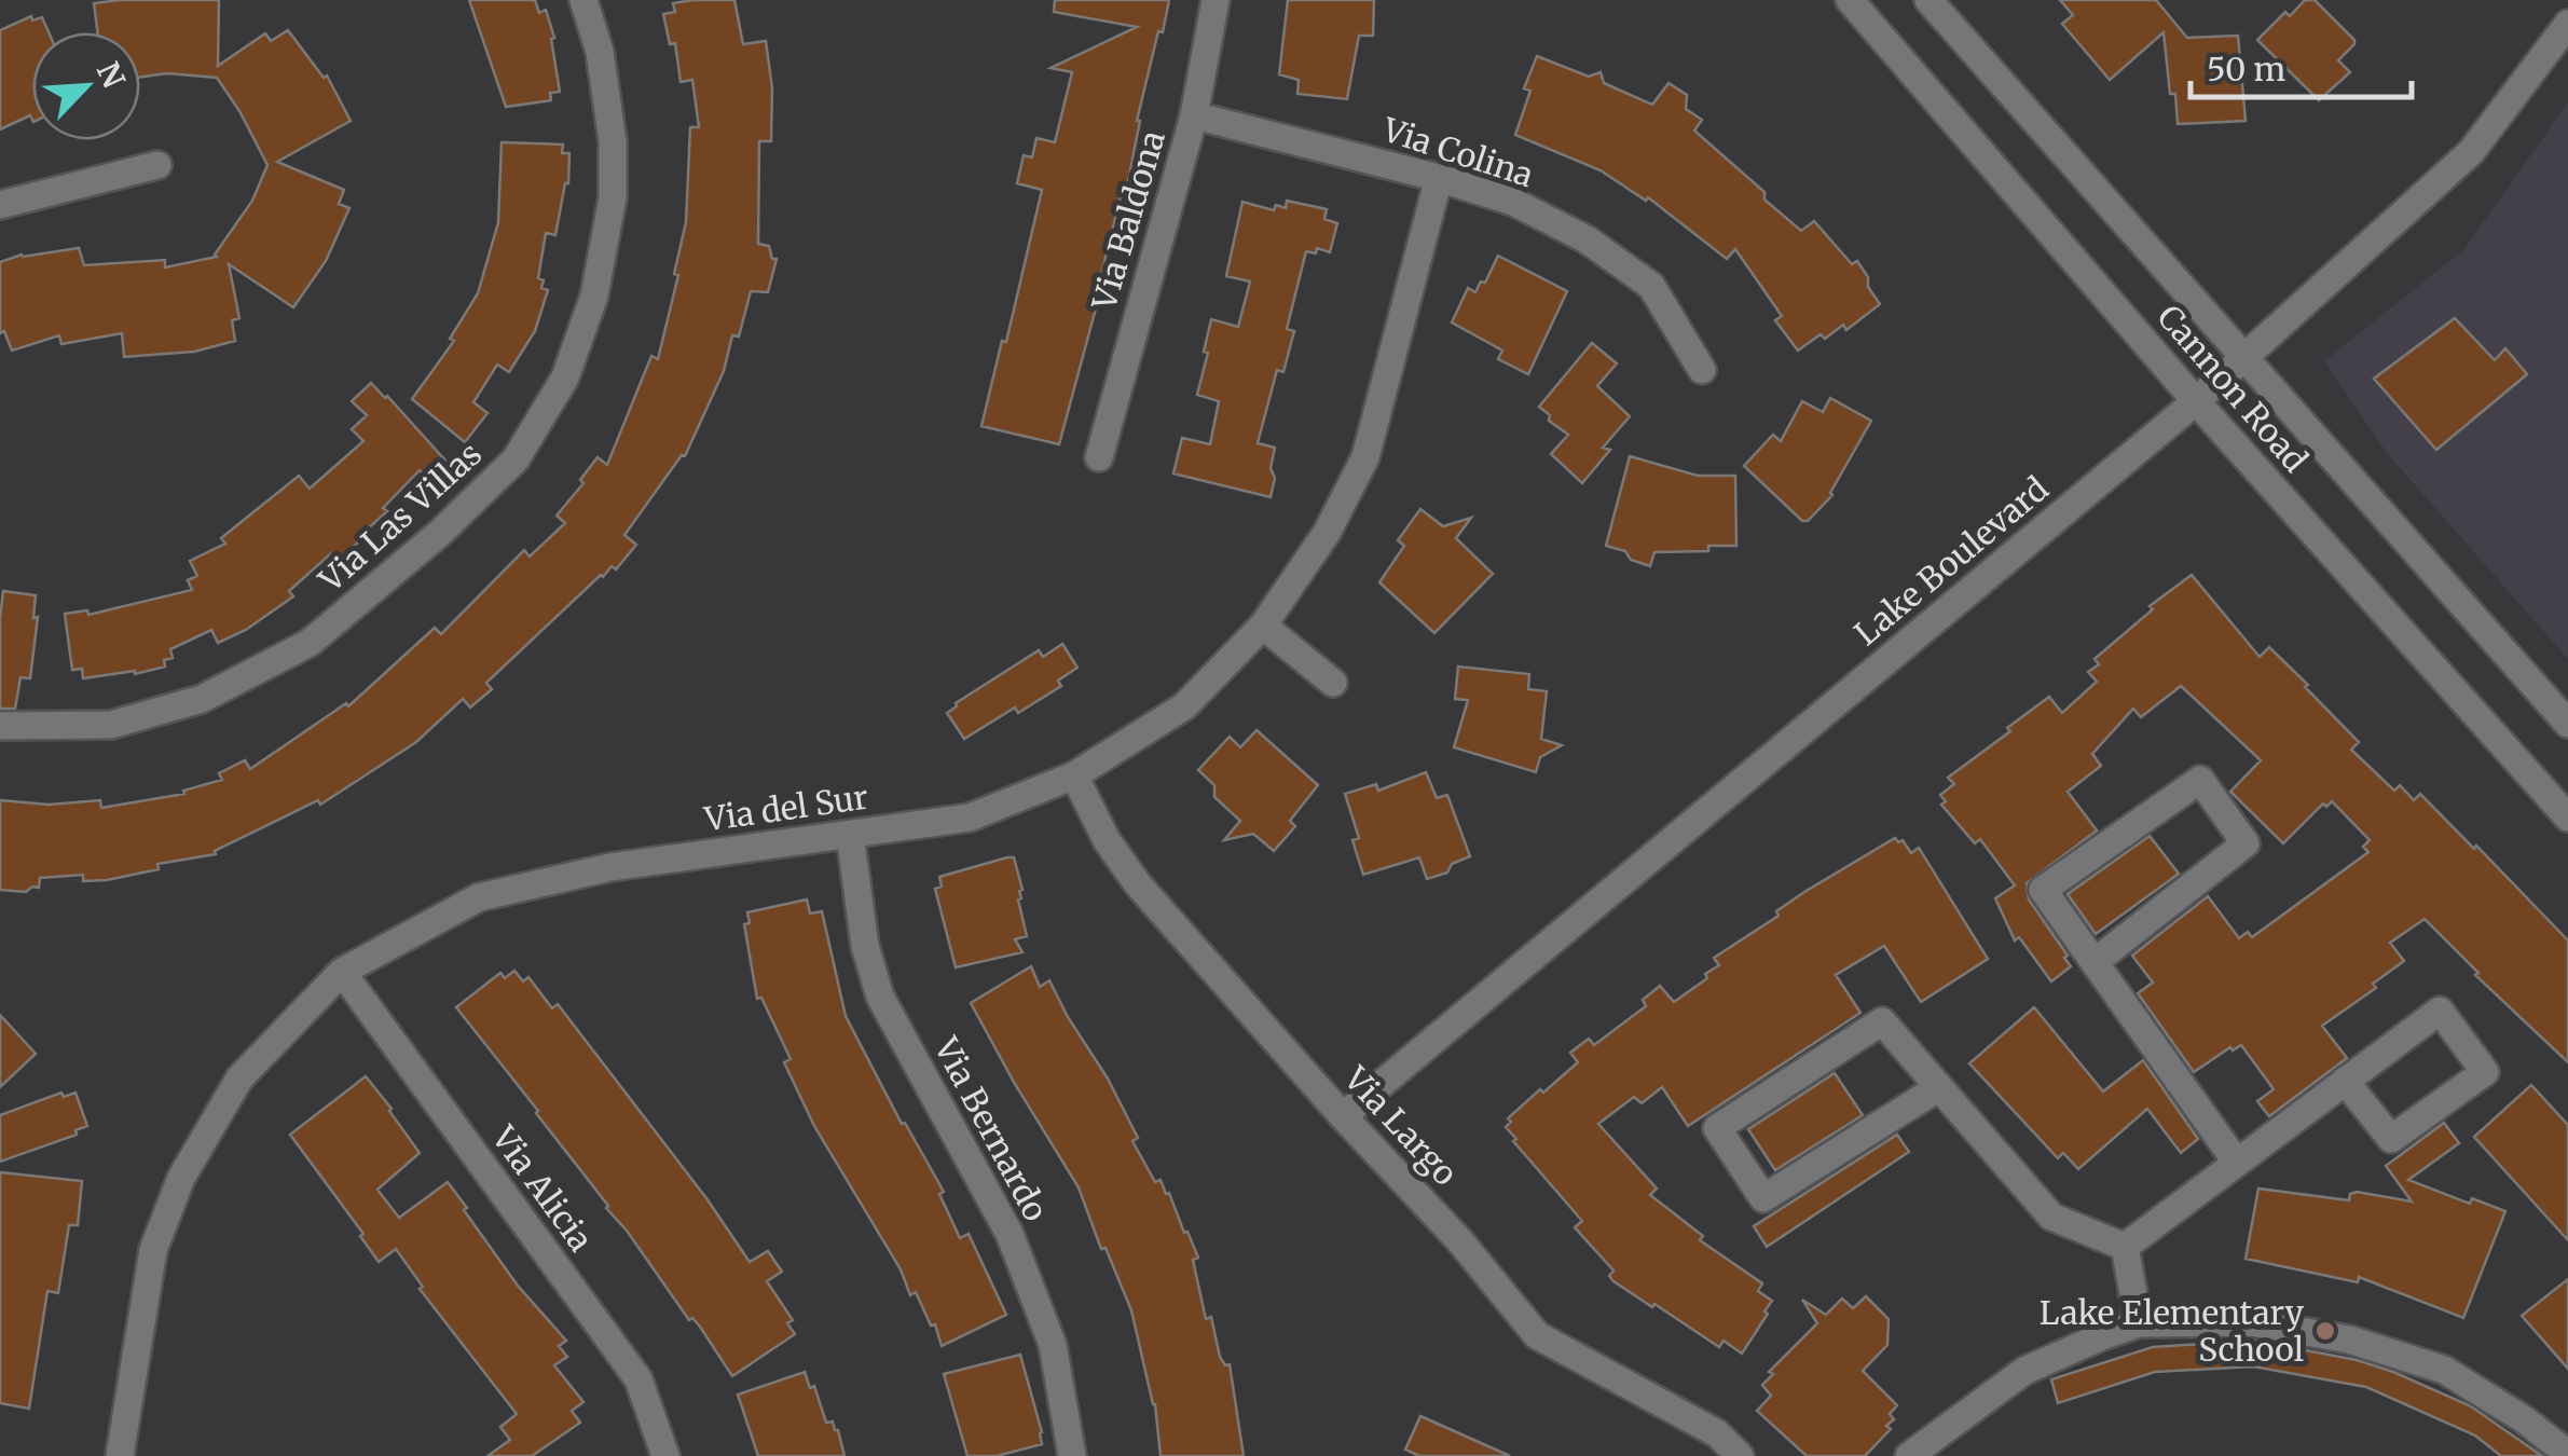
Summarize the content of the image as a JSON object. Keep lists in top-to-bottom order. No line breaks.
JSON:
{"streets":{"street":["Via Colina","Via Baldona","Cannon Road","Via Las Villas","Lake Boulevard","Via del Sur","Via Largo","Via Bernardo","Via Alicia"]},"crossings":[["Via Colina","Via Baldona"],["Via Colina","Via del Sur"],["Cannon Road","Lake Boulevard"],["Lake Boulevard","Via Largo"],["Via del Sur","Via Largo"],["Via del Sur","Via Bernardo"],["Via del Sur","Via Alicia"]],"places":["Lake Elementary School"],"scale_bar":"50 m","north":"top right"}
